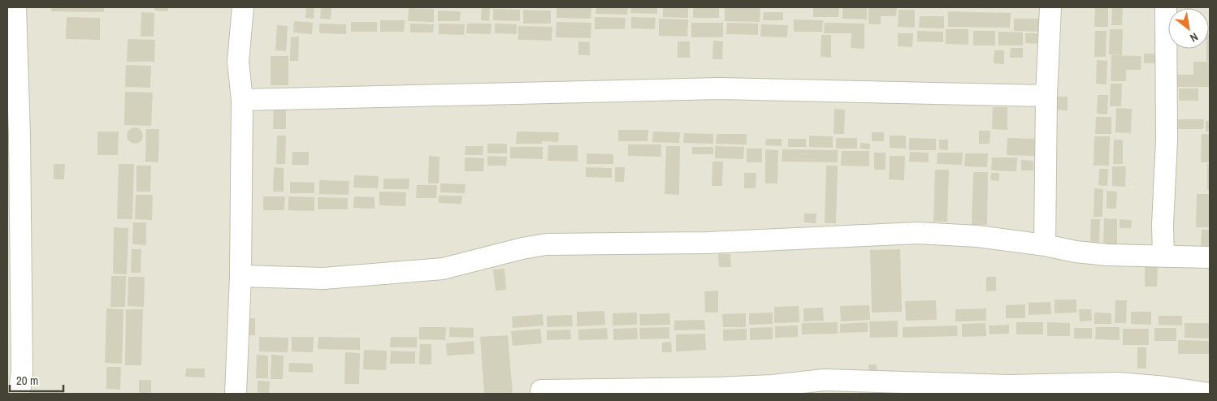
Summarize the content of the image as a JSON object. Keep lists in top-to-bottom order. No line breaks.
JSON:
{"scale_bar":"20 m","north":"bottom right"}
